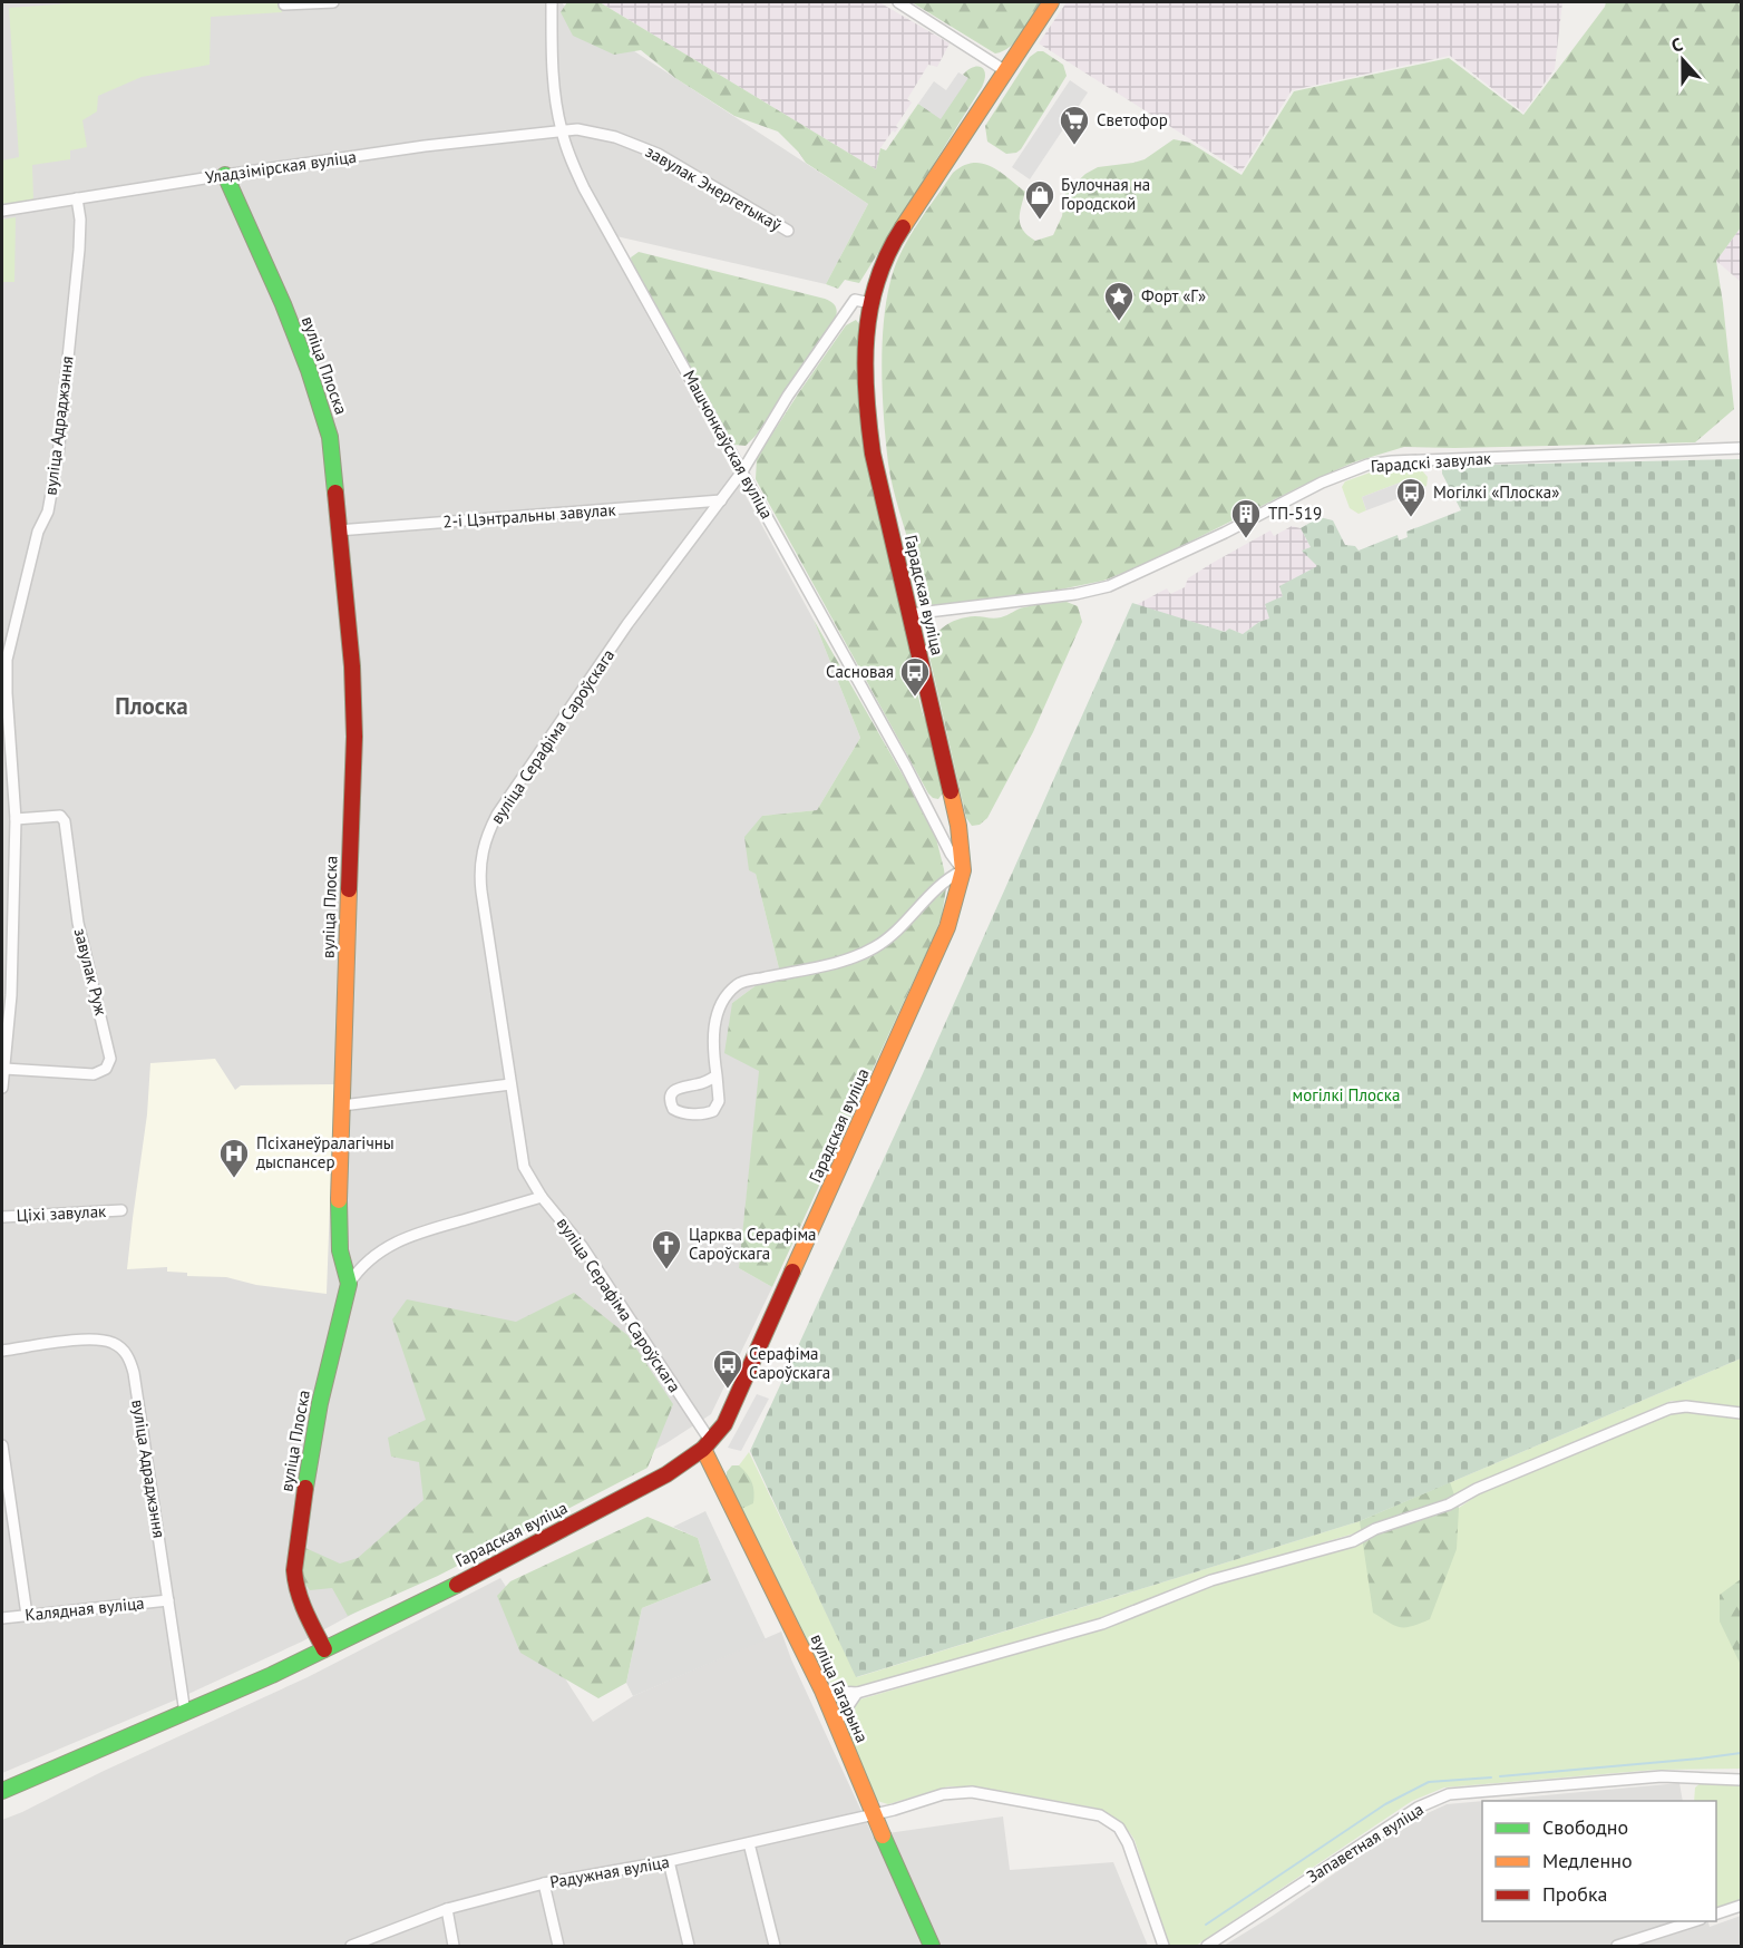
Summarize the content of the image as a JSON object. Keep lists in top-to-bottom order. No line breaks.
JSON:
{"streets":{"main road":["вуліца Плоска","Гарадская вуліца","вуліца Гагарына"],"street":["Уладзімірская вуліца","завулак Энергетыкаў","вуліца Адраджэння","Машчонкаўская вуліца","Гарадскі завулак","2-і Цэнтральны завулак","вуліца Серафіма Сароўскага","завулак Руж","Ціхі завулак","Калядная вуліца","Запаветная вуліца","Радужная вуліца"]},"crossings":[["Уладзімірская вуліца","завулак Энергетыкаў"],["Уладзімірская вуліца","вуліца Плоска"],["Уладзімірская вуліца","вуліца Адраджэння"],["Уладзімірская вуліца","Машчонкаўская вуліца"],["завулак Энергетыкаў","Машчонкаўская вуліца"],["вуліца Плоска","2-і Цэнтральны завулак"],["вуліца Плоска","Гарадская вуліца"],["вуліца Адраджэння","Гарадская вуліца"],["вуліца Адраджэння","завулак Руж"],["вуліца Адраджэння","Калядная вуліца"],["Машчонкаўская вуліца","Гарадская вуліца"],["Машчонкаўская вуліца","вуліца Серафіма Сароўскага"],["Гарадскі завулак","Гарадская вуліца"],["2-і Цэнтральны завулак","вуліца Серафіма Сароўскага"],["Гарадская вуліца","вуліца Серафіма Сароўскага"],["Гарадская вуліца","вуліца Гагарына"],["вуліца Серафіма Сароўскага","вуліца Гагарына"],["вуліца Гагарына","Радужная вуліца"]],"districts":["Плоска"],"parks":["могілкі Плоска"],"places":{"supermarket":["Светофор"],"shop":["Булочная на Городской"],"place":["Форт «Г»"],"bus stop":["Могілкі «Плоска»","Сасновая","Серафіма Сароўскага"],"building":["ТП-519"],"hospital":["Псіханеўралагічны дыспансер"],"church":["Царква Серафіма Сароўскага"]},"legend":["Свободно","Медленно","Пробка"],"north":"top"}
